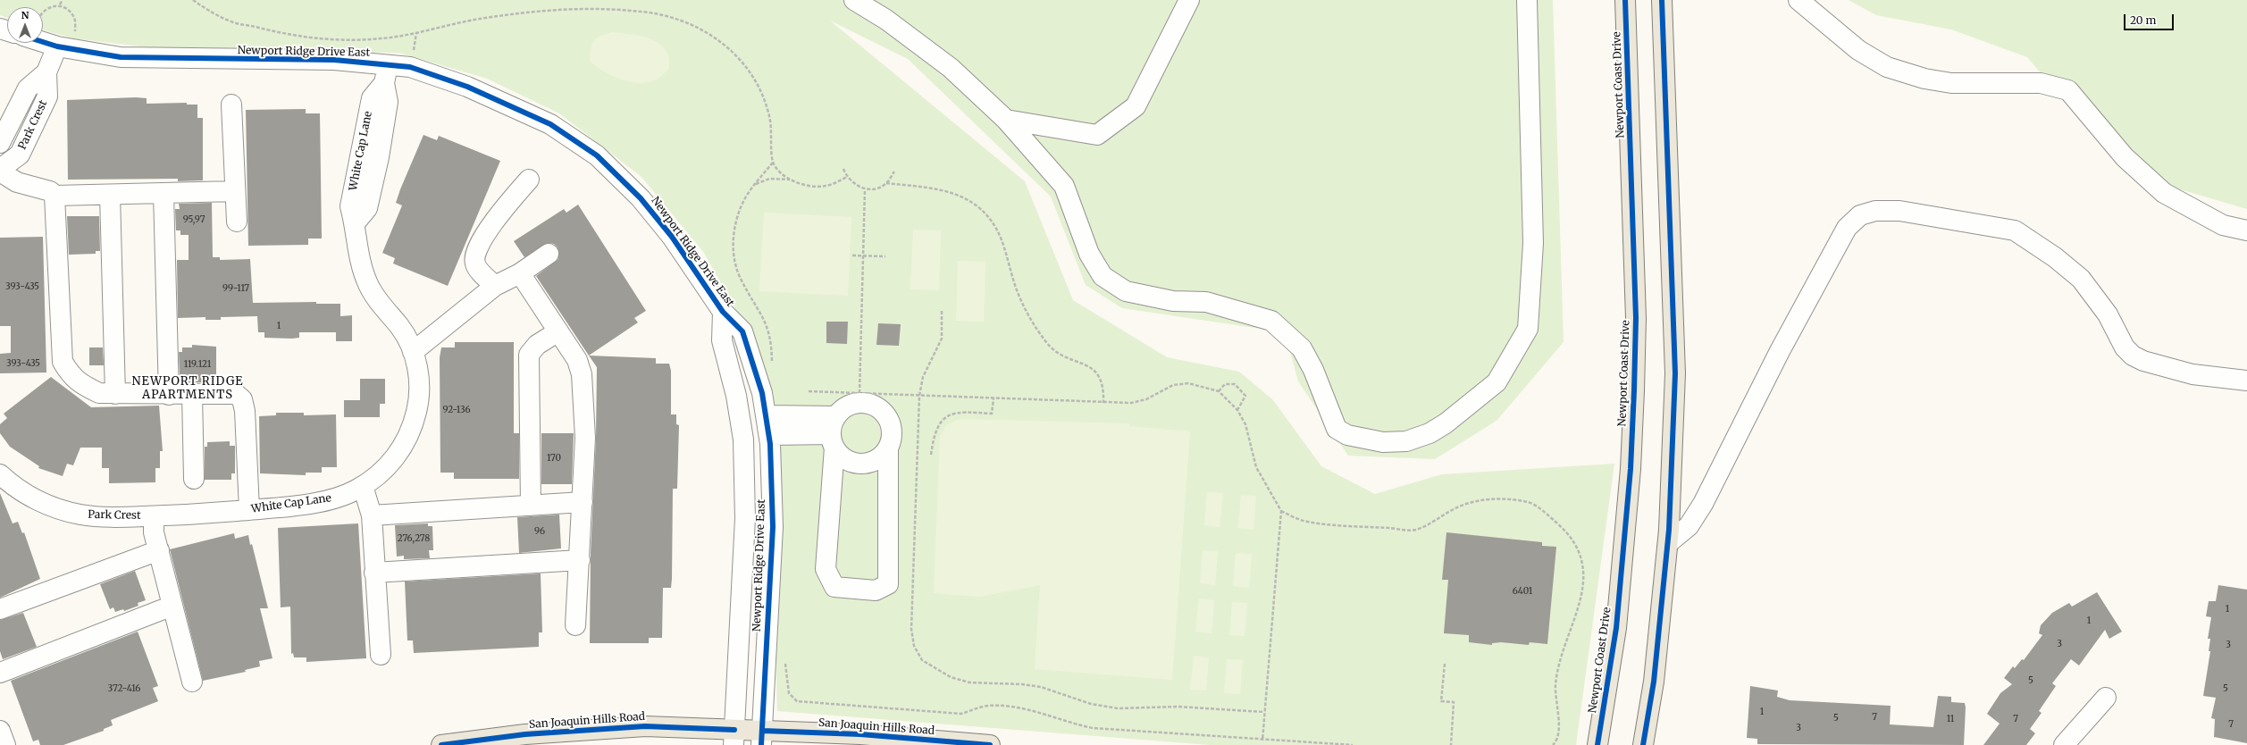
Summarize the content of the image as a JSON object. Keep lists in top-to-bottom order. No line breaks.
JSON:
{"streets":{"main road":["Newport Coast Drive","San Joaquin Hills Road"],"street":["Newport Ridge Drive East","Park Crest","White Cap Lane"]},"crossings":[["Newport Ridge Drive East","Park Crest"],["Newport Ridge Drive East","White Cap Lane"],["Newport Ridge Drive East","San Joaquin Hills Road"],["Park Crest","White Cap Lane"]],"districts":["NEWPORT RIDGE APARTMENTS"],"house_numbers":["95,97","393-435","99-117","1","393-435","119.121","92-136","170","96","276,278","6401","1","1","3","3","5","372-416","5","1","7","5","11","7","7","3"],"scale_bar":"20 m","north":"top"}
